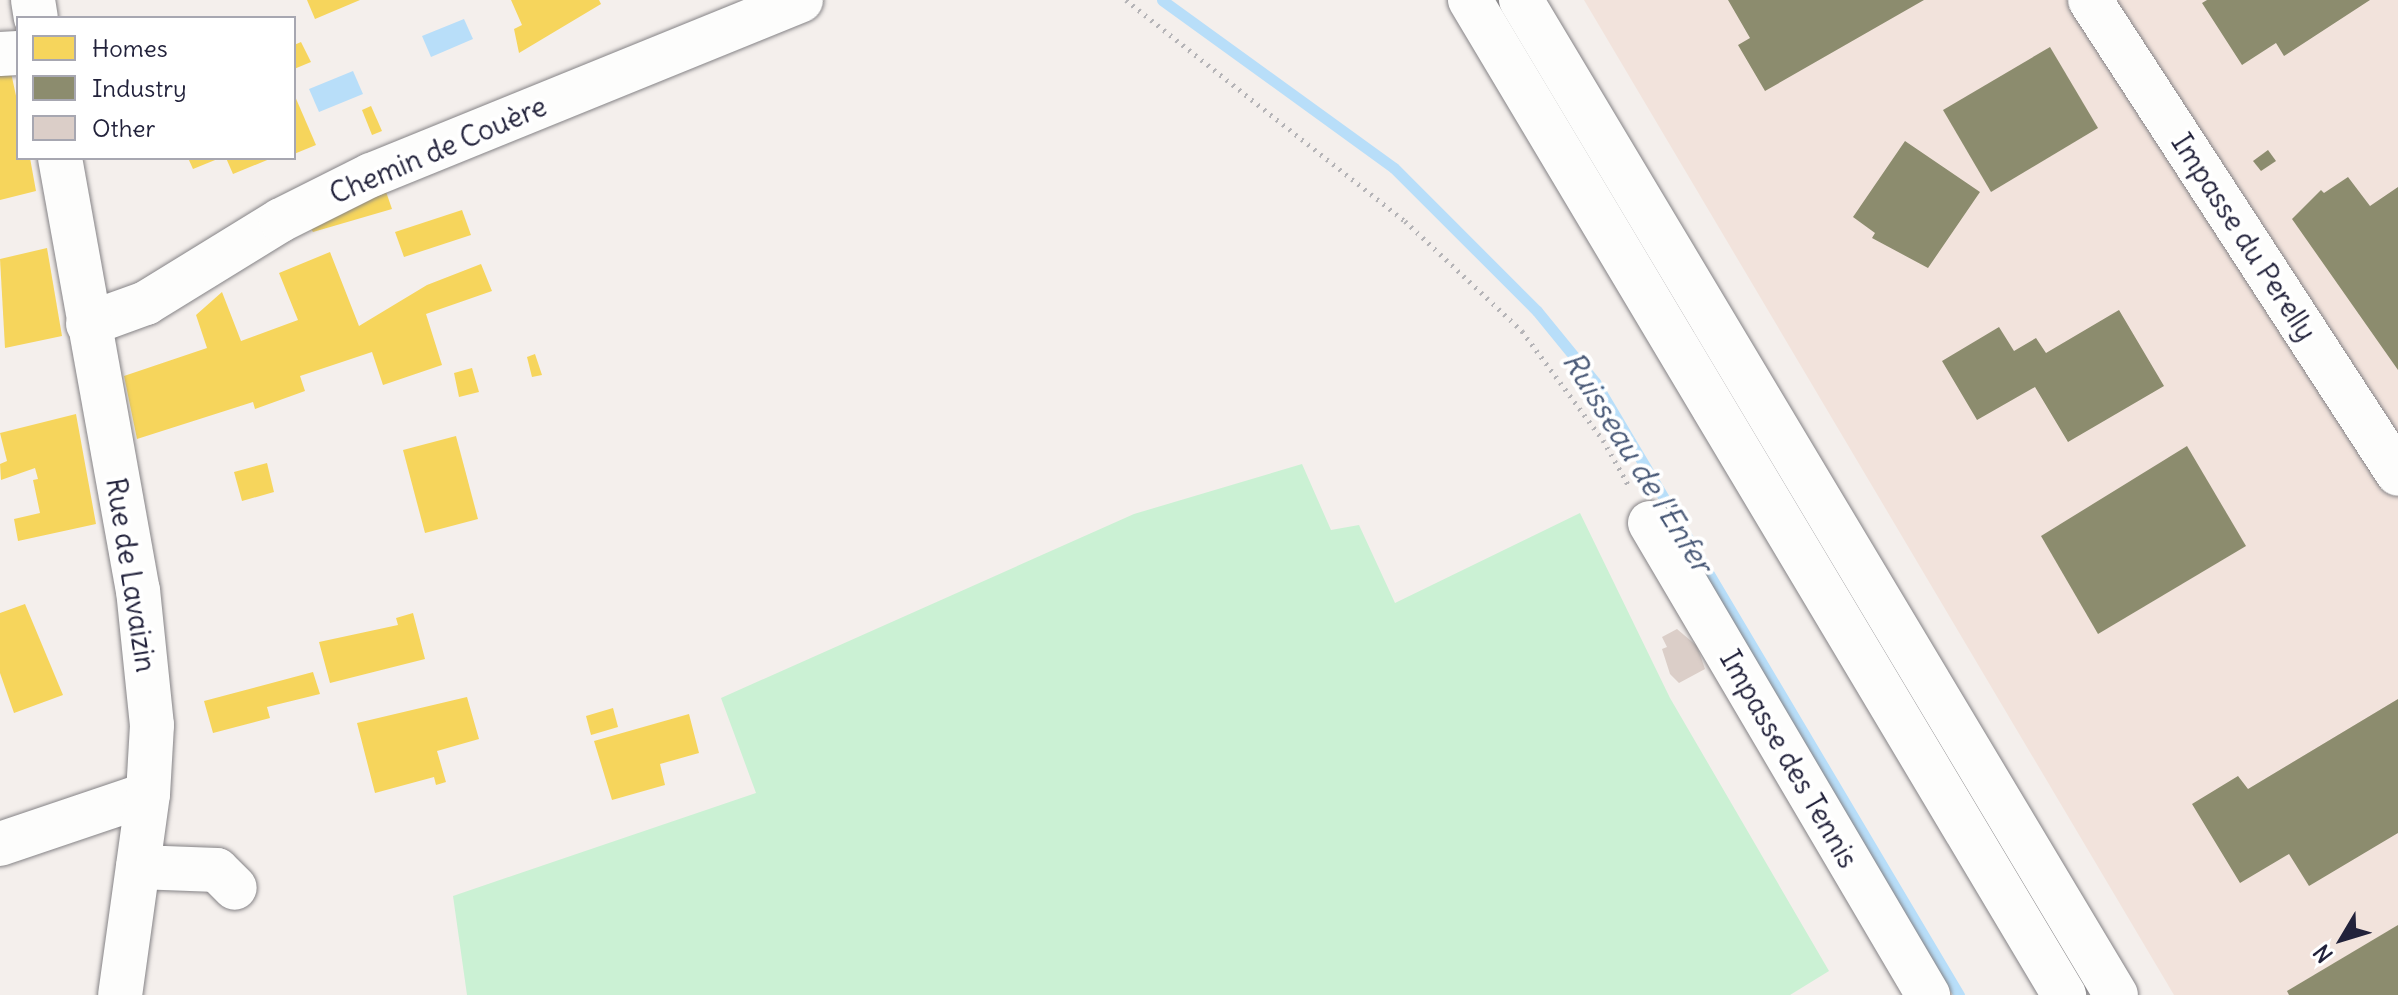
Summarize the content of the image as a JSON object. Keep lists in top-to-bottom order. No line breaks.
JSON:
{"streets":{"main road":["Chemin de Couère","Impasse du Perelly","Rue de Lavaizin","Impasse des Tennis"]},"crossings":[["Chemin de Couère","Rue de Lavaizin"]],"water":["Ruisseau de l'Enfer"],"legend":["Homes","Industry","Other"],"north":"bottom left"}
